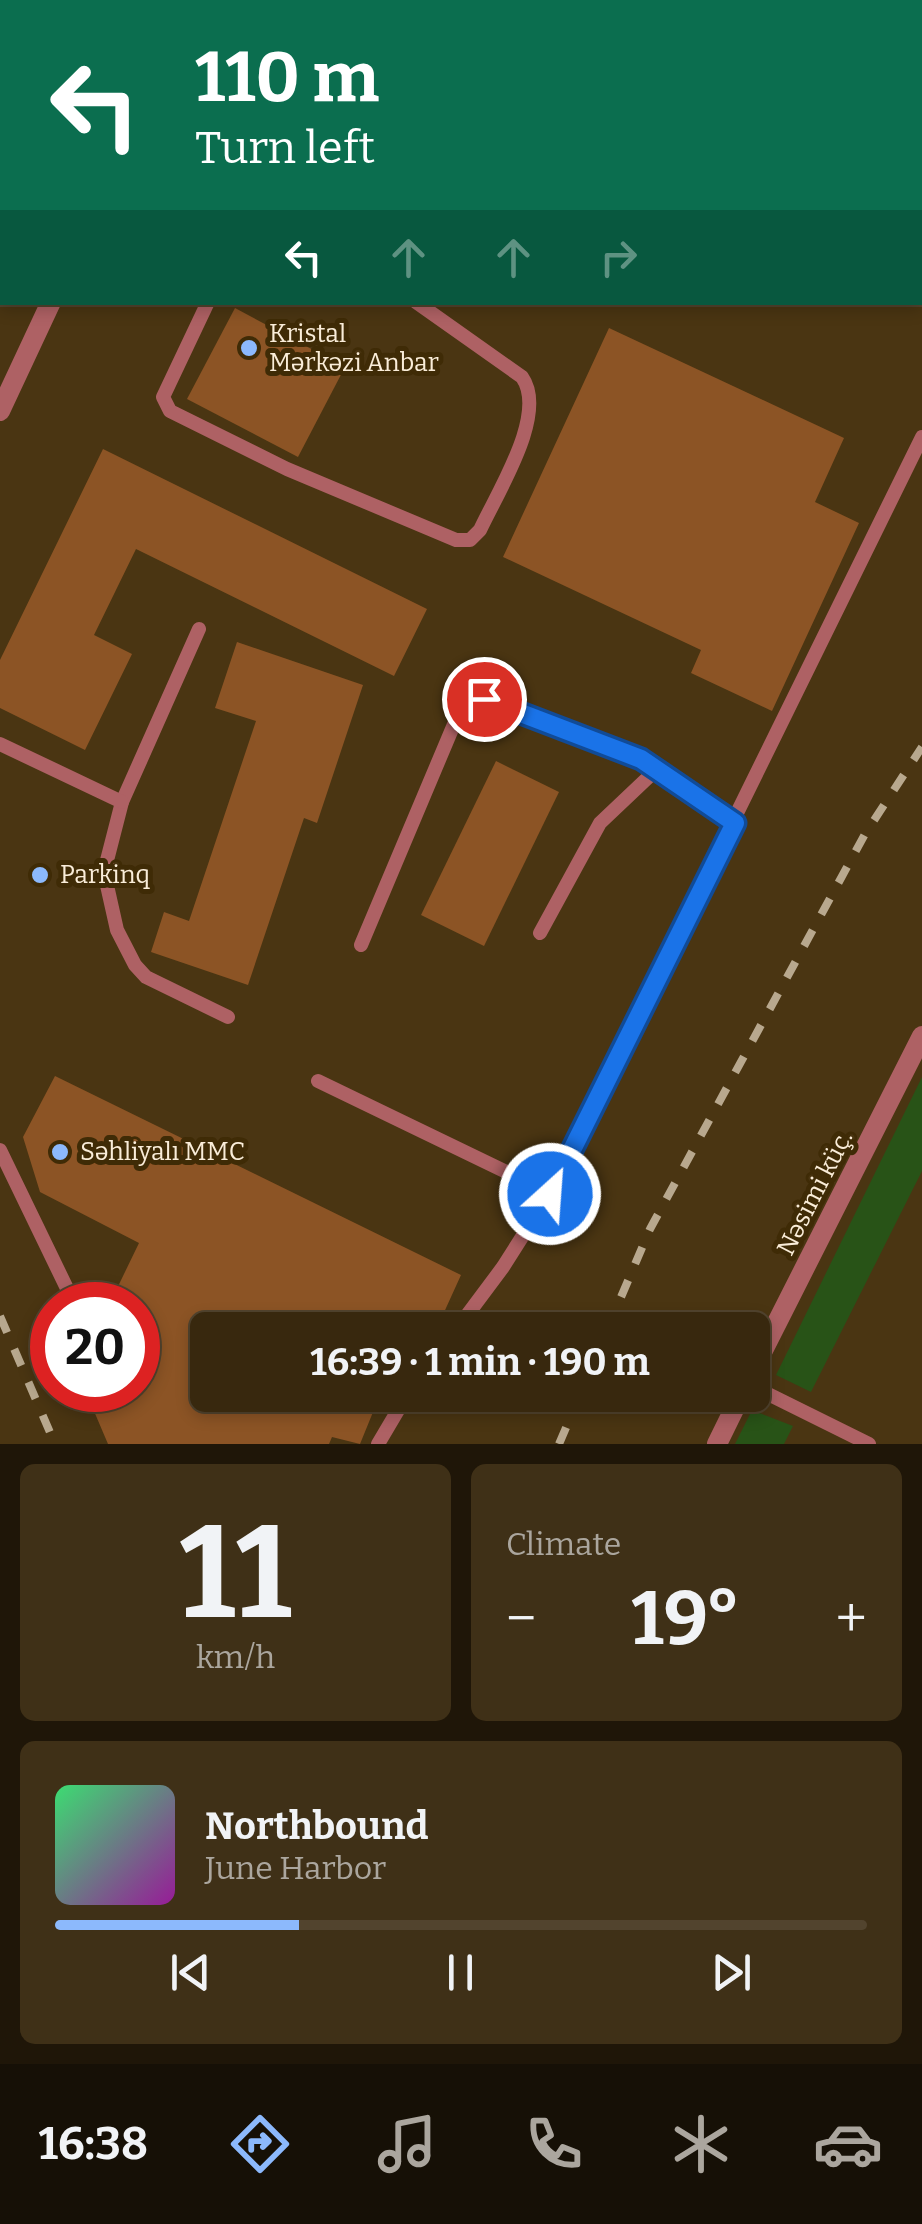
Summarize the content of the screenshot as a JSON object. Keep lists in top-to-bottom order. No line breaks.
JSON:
{"streets":{"street":["Nəsimi küç."]},"places":["Kristal Mərkəzi Anbar","Parkinq","Səhliyalı MMC"],"page":{"turn":["110 m","Turn left"],"limit":"20","trip":"16:39 · 1 min · 190 m","tile":[["11","km/h"],"Climate"],"heat":["−","19°","+"],"song":["Northbound","June Harbor"],"tabs":"16:38"}}
